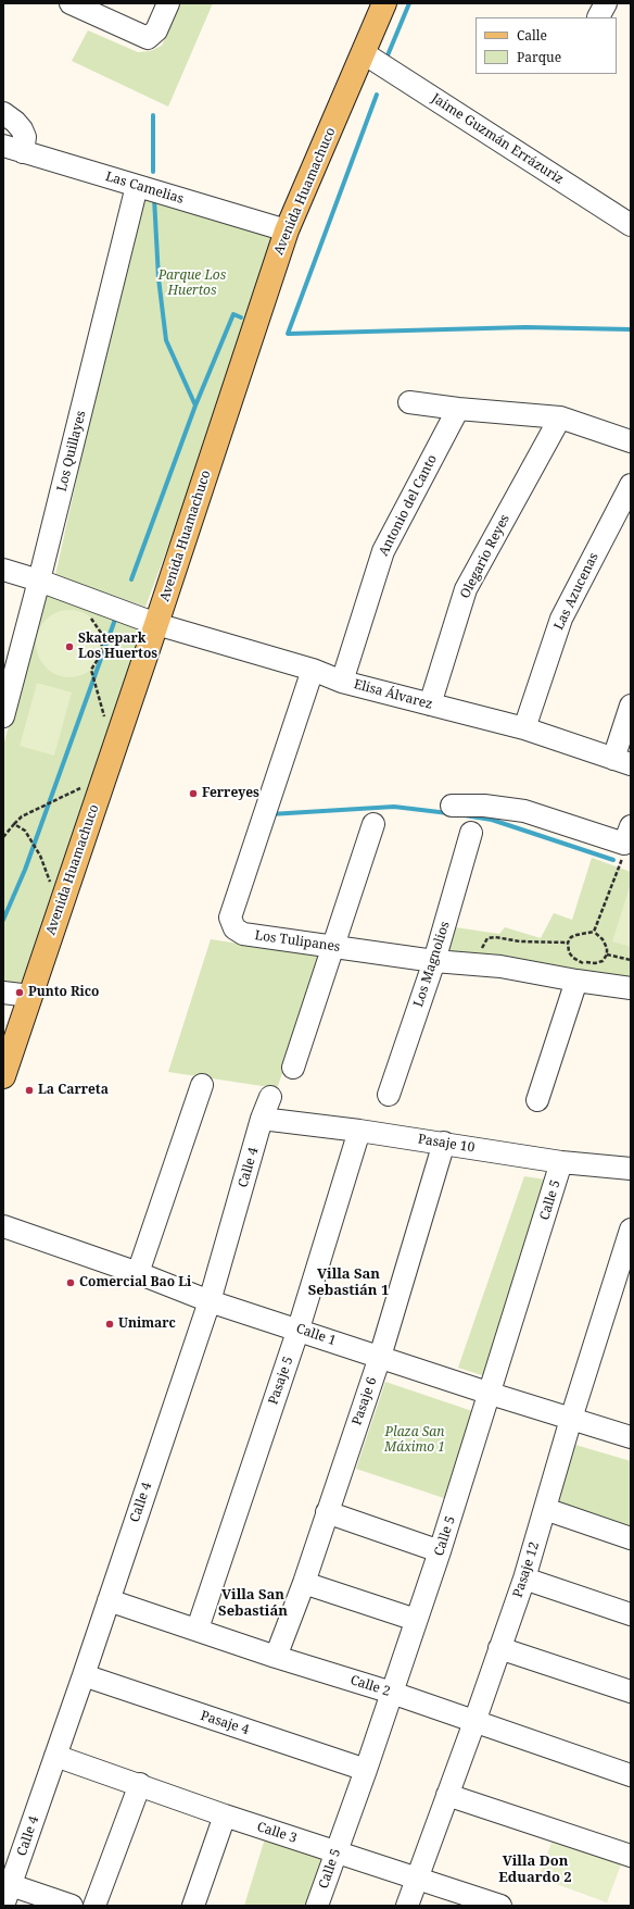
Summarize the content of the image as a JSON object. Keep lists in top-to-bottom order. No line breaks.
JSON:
{"streets":{"main road":["Avenida Huamachuco"],"street":["Jaime Guzmán Errázuriz","Las Camelias","Los Quillayes","Antonio del Canto","Olegario Reyes","Las Azucenas","Elisa Álvarez","Los Tulipanes","Los Magnolios","Pasaje 10","Calle 4","Calle 5","Calle 1","Pasaje 5","Pasaje 6","Pasaje 12","Calle 2","Pasaje 4","Calle 3"]},"crossings":[["Jaime Guzmán Errázuriz","Avenida Huamachuco"],["Las Camelias","Avenida Huamachuco"],["Las Camelias","Los Quillayes"],["Avenida Huamachuco","Elisa Álvarez"],["Los Quillayes","Elisa Álvarez"],["Antonio del Canto","Elisa Álvarez"],["Olegario Reyes","Elisa Álvarez"],["Las Azucenas","Elisa Álvarez"],["Elisa Álvarez","Los Tulipanes"],["Los Tulipanes","Los Magnolios"],["Pasaje 10","Calle 4"],["Pasaje 10","Calle 5"],["Pasaje 10","Pasaje 5"],["Pasaje 10","Pasaje 6"],["Calle 4","Calle 1"],["Calle 4","Calle 2"],["Calle 4","Pasaje 4"],["Calle 4","Calle 3"],["Calle 5","Calle 1"],["Calle 5","Calle 2"],["Calle 5","Pasaje 4"],["Calle 5","Calle 3"],["Calle 1","Pasaje 5"],["Calle 1","Pasaje 6"],["Calle 1","Pasaje 12"],["Pasaje 5","Calle 2"],["Pasaje 6","Calle 2"],["Pasaje 12","Calle 2"],["Pasaje 12","Calle 3"]],"districts":["Villa San Sebastián 1","Villa San Sebastián","Villa Don Eduardo 2"],"parks":["Parque Los Huertos","Plaza San Máximo 1"],"places":["Skatepark Los Huertos","Ferreyes","Punto Rico","La Carreta","Comercial Bao Li","Unimarc"],"legend":["Calle","Parque"]}
